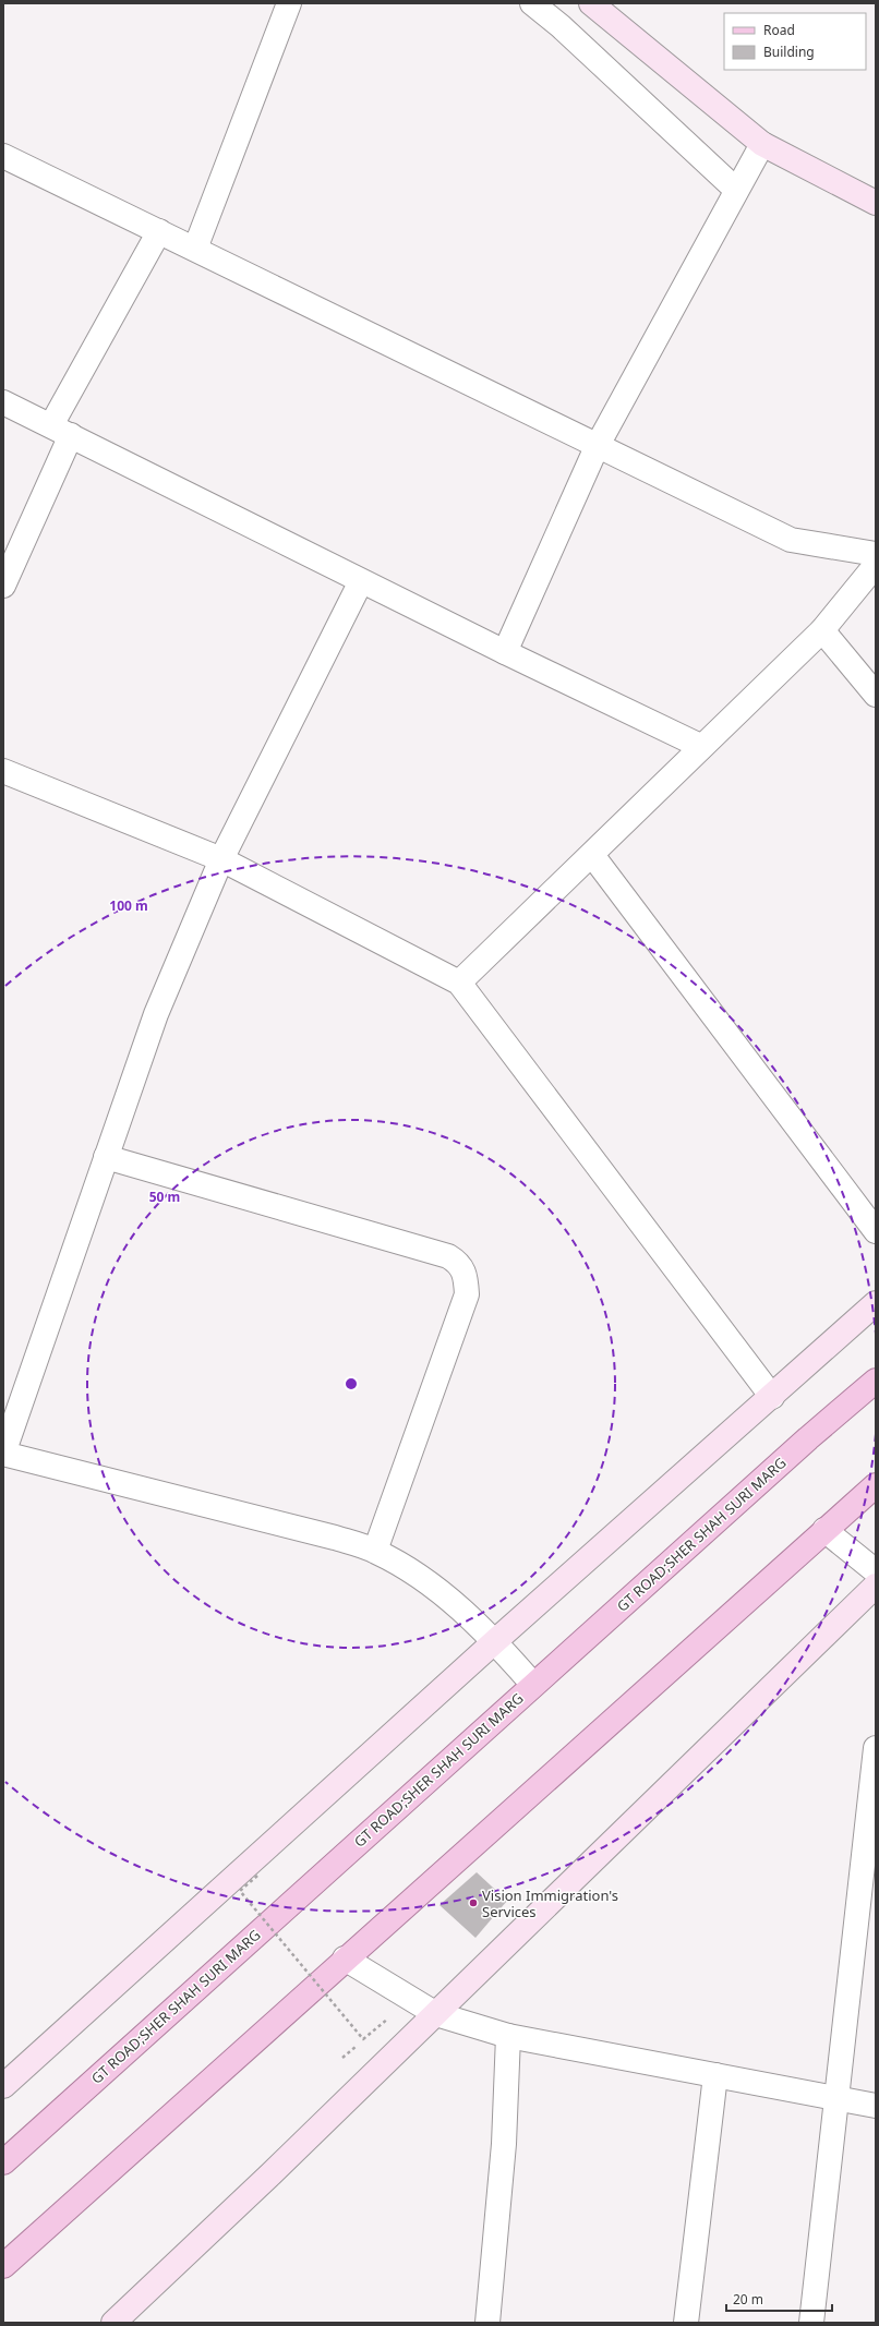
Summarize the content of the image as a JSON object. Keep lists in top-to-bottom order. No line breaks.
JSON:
{"streets":{"main road":["GT ROAD;SHER SHAH SURI MARG"]},"places":["Vision Immigration's Services"],"legend":["Road","Building"],"scale_bar":"20 m","rings":["100 m","50 m"]}
